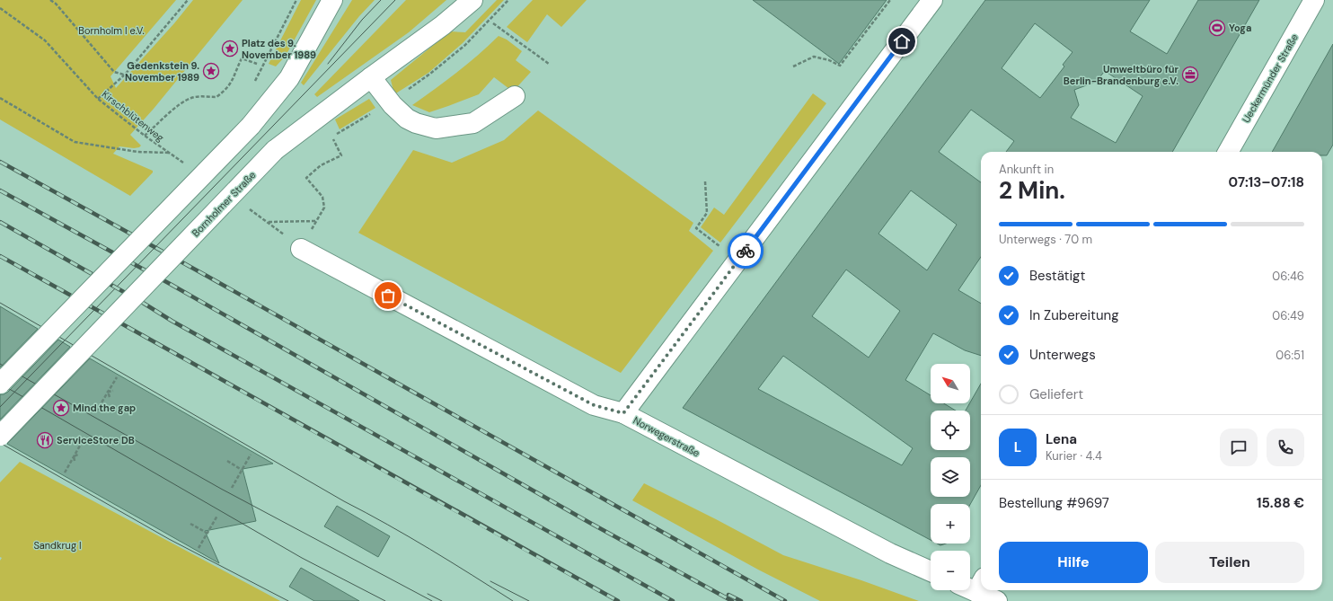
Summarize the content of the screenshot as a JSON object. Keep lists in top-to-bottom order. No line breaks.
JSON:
{"streets":{"street":["Ueckermünder Straße","Bornholmer Straße","Norwegerstraße"],"path":["Kirschblütenweg"]},"parks":["Bornholm I e.V.","Sandkrug I"],"places":{"sports":["Yoga"],"place":["Platz des 9. November 1989","Gedenkstein 9. November 1989","Mind the gap"],"office":["Umweltbüro für Berlin-Brandenburg e.V."],"restaurant":["ServiceStore DB"]},"north":"top left","page":{"heading":["2 Min.","Ankunft in","07:13–07:18"],"panel":["Lena","Kurier · 4.4","Bestellung #9697","15.88 €"],"bar":"Unterwegs · 70 m","list":[["Bestätigt","06:46"],["In Zubereitung","06:49"],["Unterwegs","06:51"],"Geliefert"],"map_buttons":["+","−"],"round":"L","buttons":["Hilfe","Teilen"]}}
